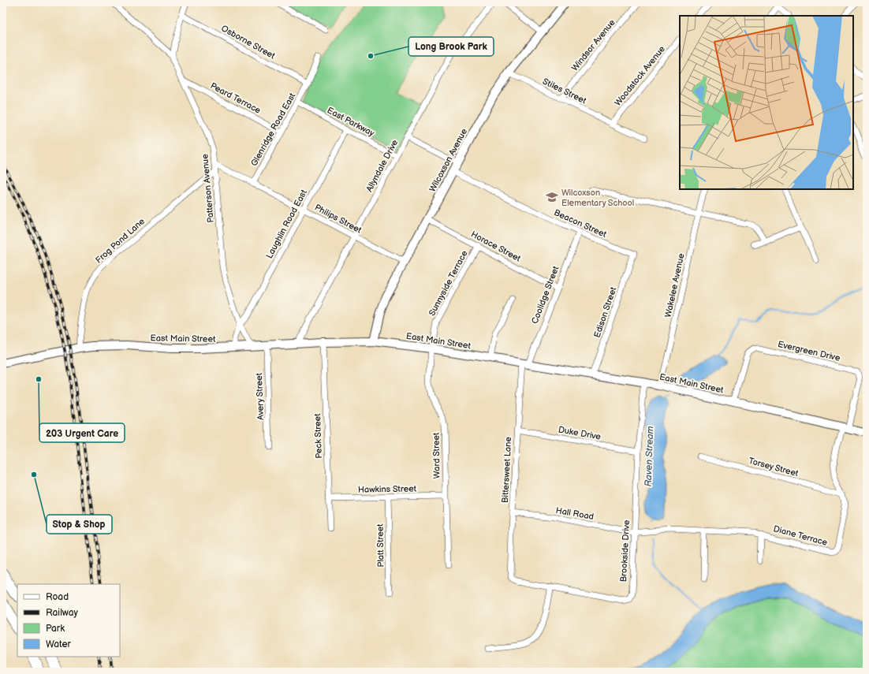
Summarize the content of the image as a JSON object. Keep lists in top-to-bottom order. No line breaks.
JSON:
{"streets":{"main road":["Wilcoxson Avenue","East Main Street"],"street":["Osborne Street","Windsor Avenue","Woodstock Avenue","Stiles Street","Peard Terrace","East Parkway","Glenridge Road East","Allyndale Drive","Patterson Avenue","Philips Street","Beacon Street","Laughlin Road East","Frog Pond Lane","Horace Street","Sunnyside Terrace","Wakelee Avenue","Coolidge Street","Edison Street","Evergreen Drive","Avery Street","Duke Drive","Peck Street","Ward Street","Torsey Street","Bittersweet Lane","Hawkins Street","Hall Road","Diane Terrace","Platt Street","Brookside Drive"]},"crossings":[["Osborne Street","Glenridge Road East"],["Osborne Street","Patterson Avenue"],["Windsor Avenue","Stiles Street"],["Woodstock Avenue","Stiles Street"],["Stiles Street","Wilcoxson Avenue"],["Peard Terrace","Glenridge Road East"],["Peard Terrace","Patterson Avenue"],["East Parkway","Glenridge Road East"],["East Parkway","Allyndale Drive"],["East Parkway","Laughlin Road East"],["Glenridge Road East","Philips Street"],["Wilcoxson Avenue","Philips Street"],["Wilcoxson Avenue","Beacon Street"],["Wilcoxson Avenue","Horace Street"],["Wilcoxson Avenue","East Main Street"],["Allyndale Drive","Philips Street"],["Allyndale Drive","East Main Street"],["Patterson Avenue","Philips Street"],["Patterson Avenue","Laughlin Road East"],["Patterson Avenue","Frog Pond Lane"],["Patterson Avenue","East Main Street"],["Philips Street","Laughlin Road East"],["Beacon Street","Coolidge Street"],["Beacon Street","Edison Street"],["Frog Pond Lane","East Main Street"],["Horace Street","Sunnyside Terrace"],["Horace Street","Coolidge Street"],["Sunnyside Terrace","East Main Street"],["Sunnyside Terrace","Ward Street"],["Wakelee Avenue","East Main Street"],["Coolidge Street","East Main Street"],["Coolidge Street","Bittersweet Lane"],["Edison Street","East Main Street"],["East Main Street","Evergreen Drive"],["East Main Street","Avery Street"],["East Main Street","Peck Street"],["East Main Street","Ward Street"],["East Main Street","Bittersweet Lane"],["East Main Street","Diane Terrace"],["East Main Street","Brookside Drive"],["Evergreen Drive","Diane Terrace"],["Duke Drive","Bittersweet Lane"],["Duke Drive","Brookside Drive"],["Peck Street","Hawkins Street"],["Ward Street","Hawkins Street"],["Torsey Street","Diane Terrace"],["Bittersweet Lane","Hall Road"],["Bittersweet Lane","Brookside Drive"],["Hawkins Street","Platt Street"],["Hall Road","Diane Terrace"],["Hall Road","Brookside Drive"],["Diane Terrace","Brookside Drive"]],"water":["Raven Stream"],"places":{"other":["Long Brook Park","203 Urgent Care","Stop & Shop"],"school or university":["Wilcoxson Elementary School"]},"legend":["Road","Railway","Park","Water"]}
